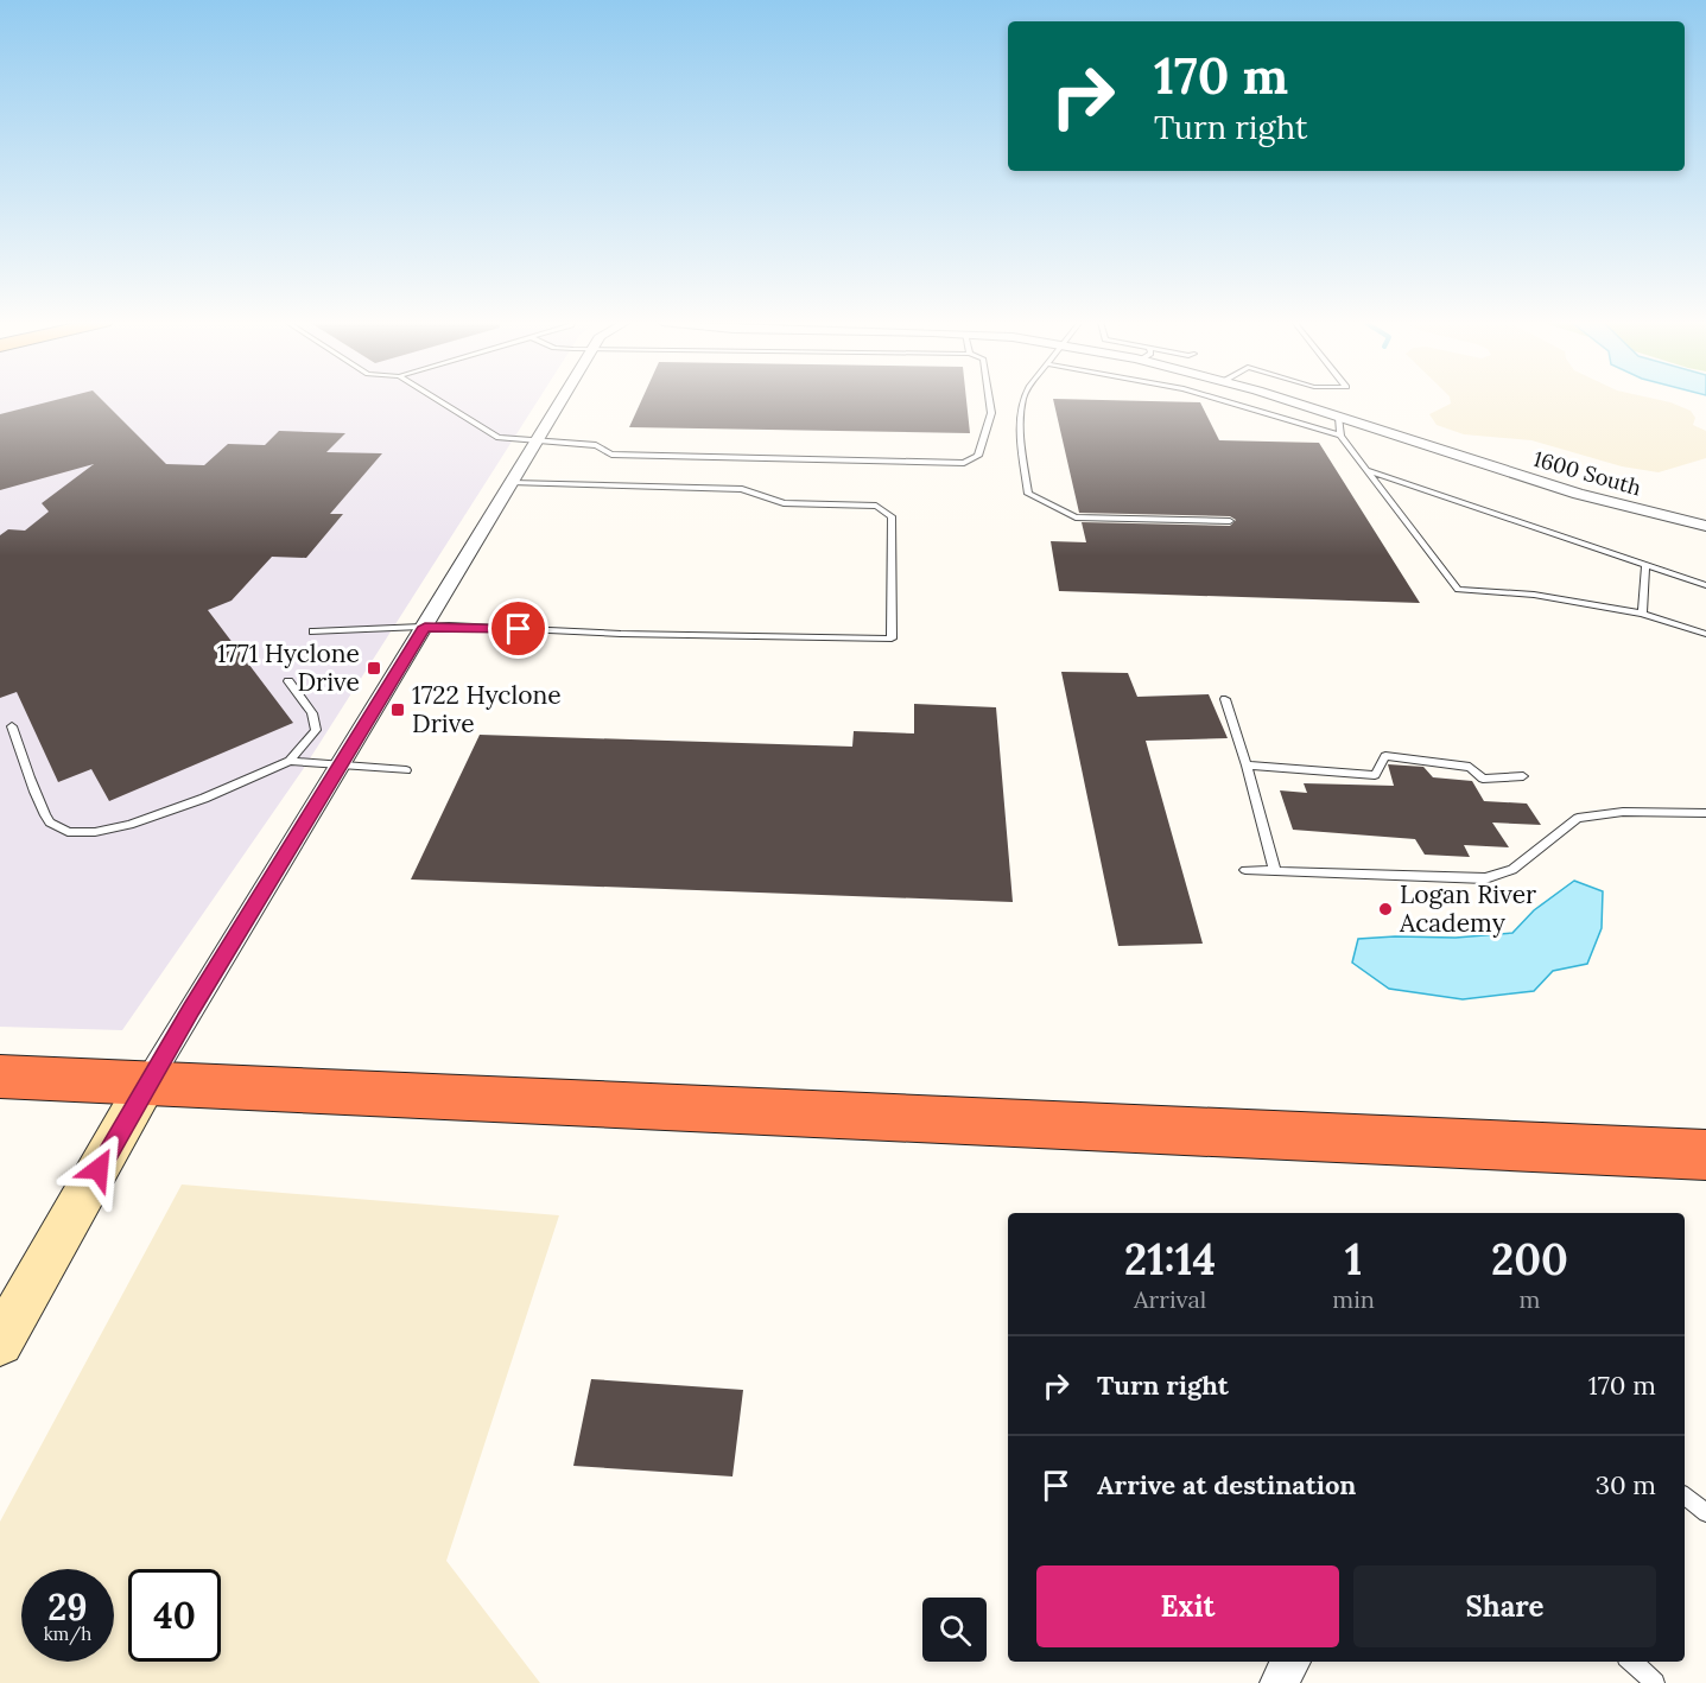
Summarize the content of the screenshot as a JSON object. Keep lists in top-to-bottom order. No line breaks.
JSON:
{"streets":{"street":["1600 South"]},"places":{"transit":["1771 Hyclone Drive","1722 Hyclone Drive"],"other":["Logan River Academy"]},"page":{"turn":["170 m","Turn right"],"eta":["21:14","Arrival","1","min","200","m"],"list":[{"name":"Turn right","value":"170 m"},{"name":"Arrive at destination","value":"30 m"}],"buttons":["Exit","Share"],"speed":"29 km/h","limit":"40"}}
